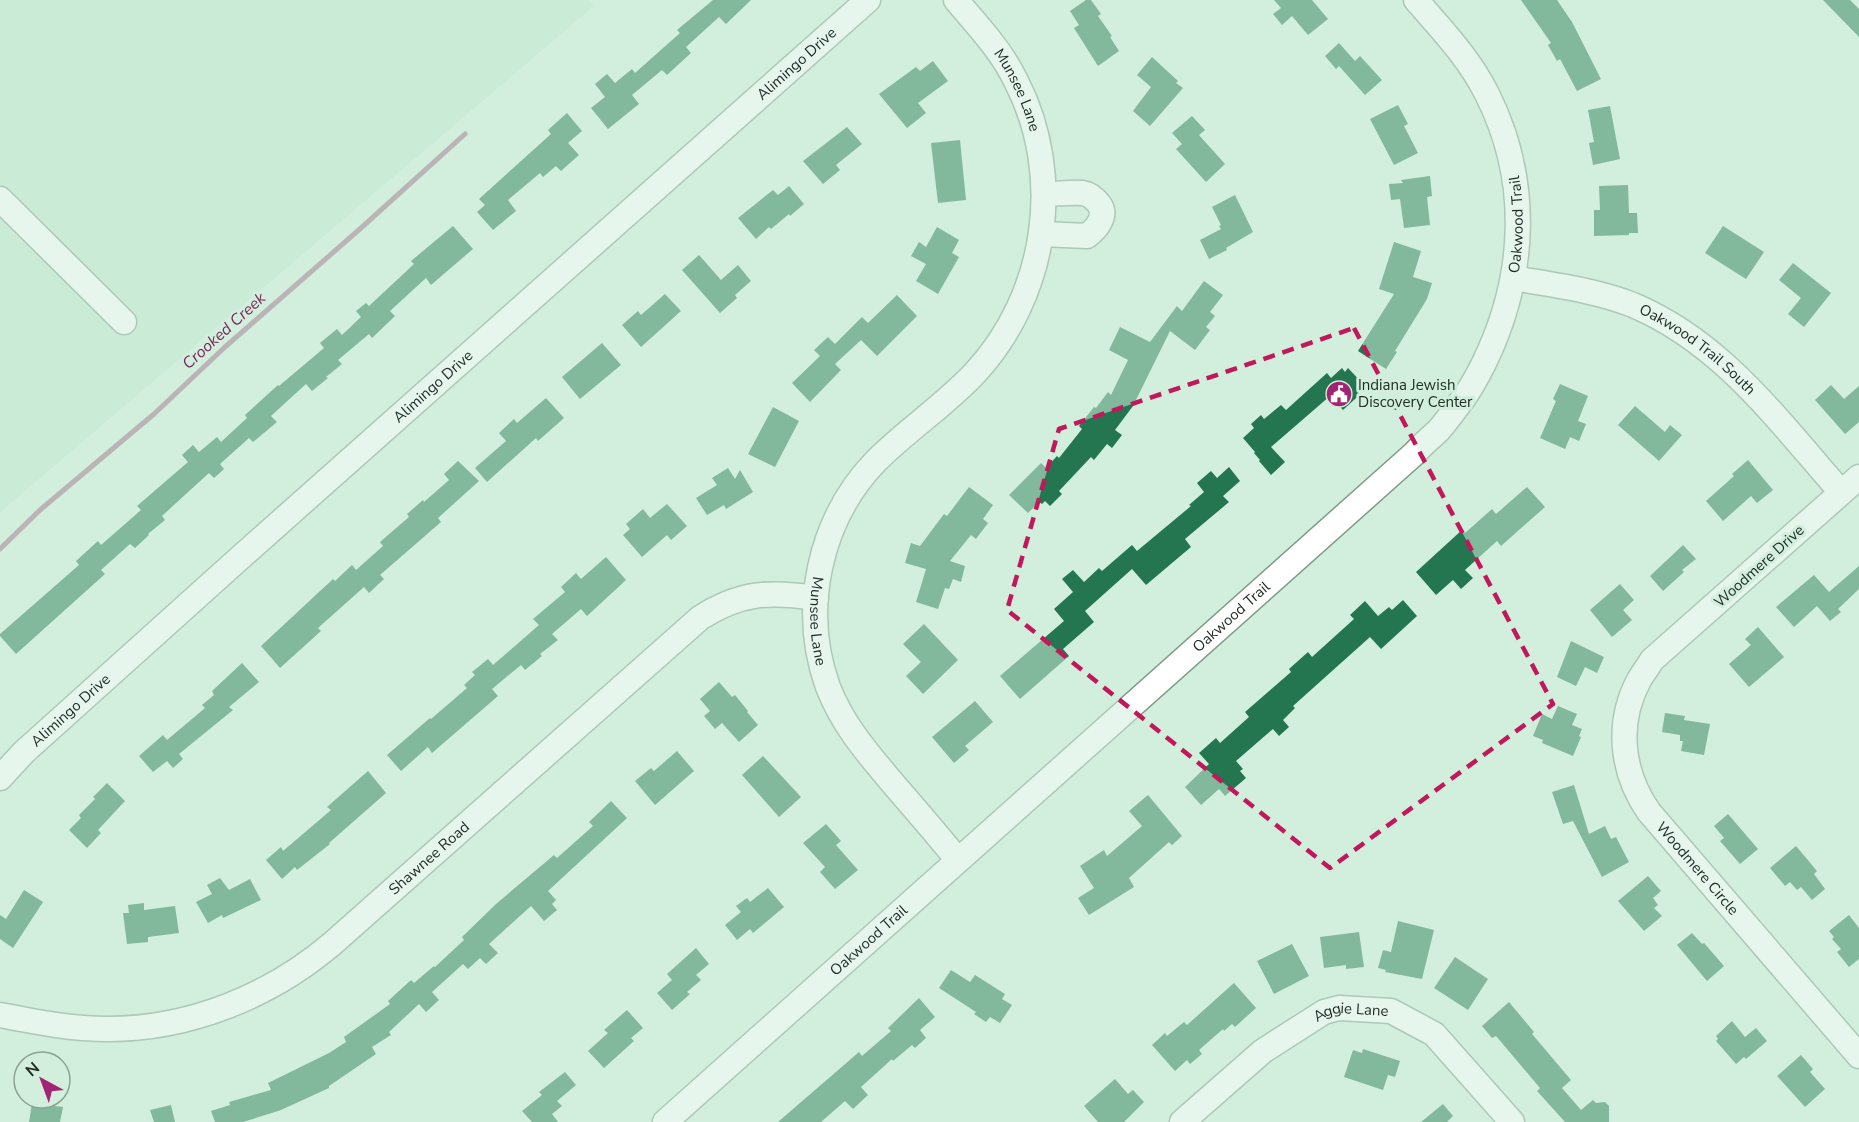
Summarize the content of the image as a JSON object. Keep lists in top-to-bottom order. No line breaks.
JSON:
{"streets":{"street":["Alimingo Drive","Munsee Lane","Oakwood Trail","Oakwood Trail South","Woodmere Drive","Shawnee Road","Woodmere Circle","Aggie Lane"]},"crossings":[["Munsee Lane","Oakwood Trail"],["Munsee Lane","Shawnee Road"],["Oakwood Trail","Oakwood Trail South"],["Oakwood Trail South","Woodmere Drive"],["Woodmere Drive","Woodmere Circle"]],"water":["Crooked Creek"],"places":{"public building":["Indiana Jewish Discovery Center"]},"north":"top left"}
